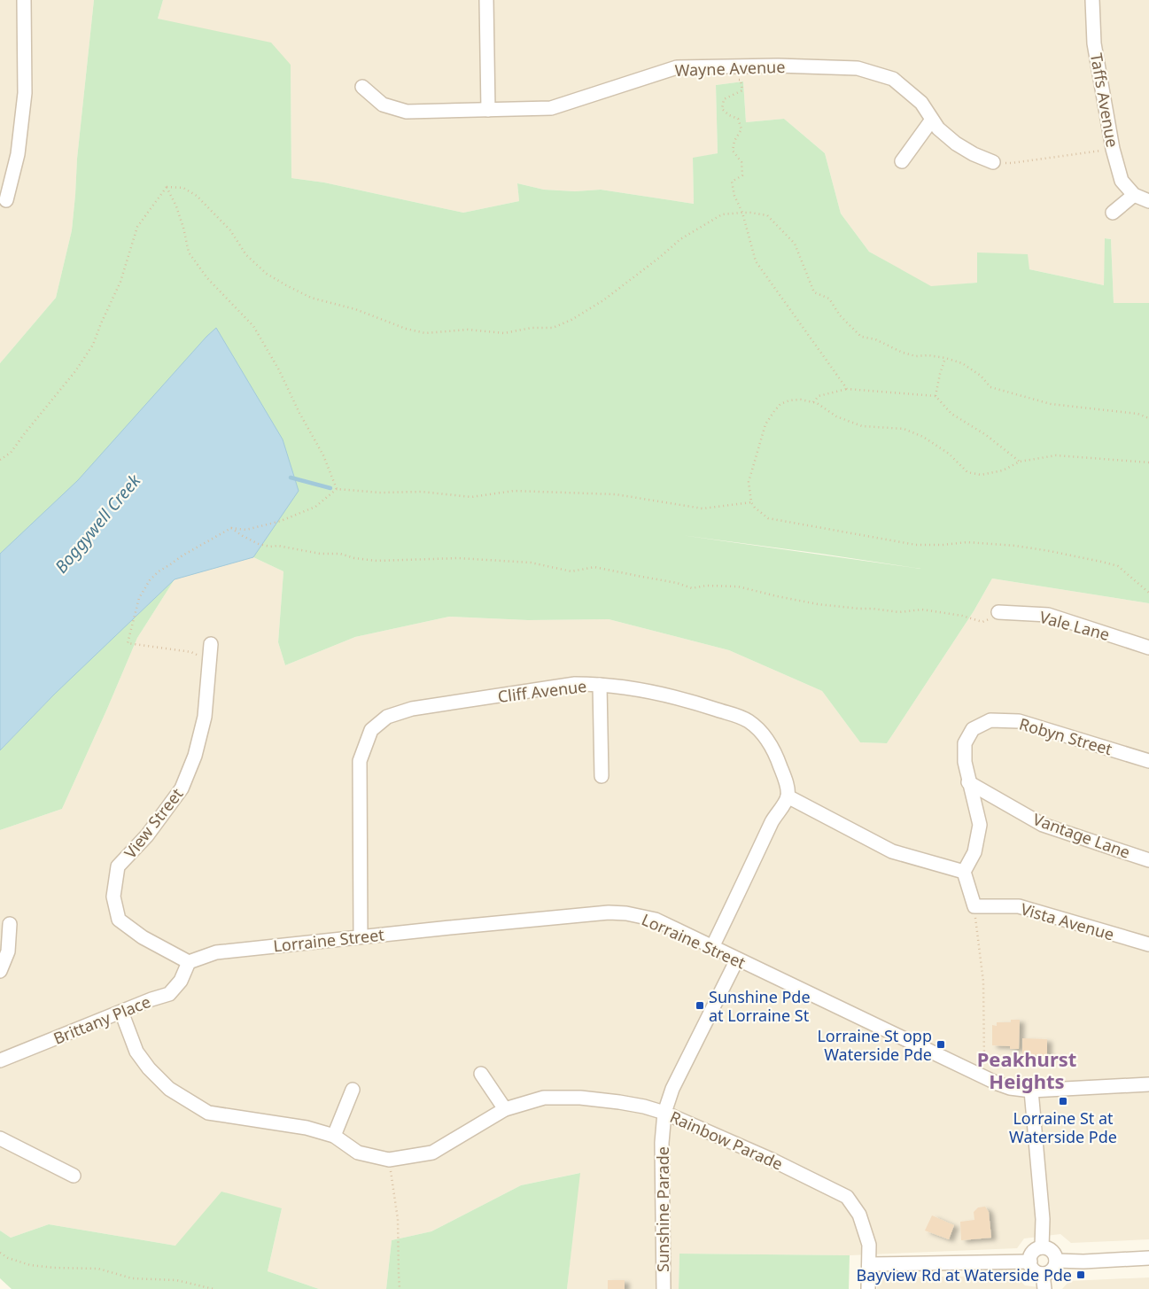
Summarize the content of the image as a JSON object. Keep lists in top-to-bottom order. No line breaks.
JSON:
{"streets":{"street":["Wayne Avenue","Taffs Avenue","Vale Lane","Cliff Avenue","Robyn Street","View Street","Vantage Lane","Vista Avenue","Lorraine Street","Brittany Place","Rainbow Parade","Sunshine Parade"]},"crossings":[["Cliff Avenue","Lorraine Street"],["Robyn Street","Vantage Lane"],["View Street","Lorraine Street"],["View Street","Brittany Place"],["Lorraine Street","Brittany Place"],["Lorraine Street","Sunshine Parade"],["Brittany Place","Rainbow Parade"],["Rainbow Parade","Sunshine Parade"]],"districts":["Peakhurst Heights"],"water":["Boggywell Creek"],"places":{"transit":["Sunshine Pde at Lorraine St","Lorraine St opp Waterside Pde","Lorraine St at Waterside Pde","Bayview Rd at Waterside Pde"]}}
